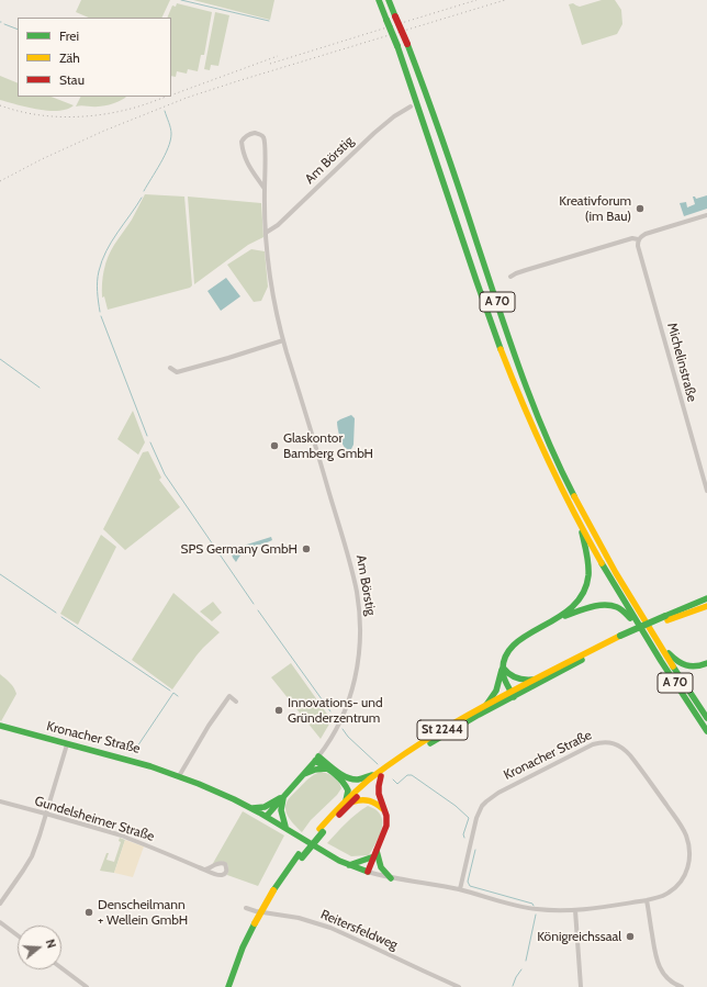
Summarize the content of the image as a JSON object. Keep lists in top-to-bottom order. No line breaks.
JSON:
{"streets":{"main road":["Am Börstig","A 70","St 2244","Kronacher Straße"],"street":["Michelinstraße","Gundelsheimer Straße","Reitersfeldweg"]},"crossings":[["Am Börstig","Kronacher Straße"]],"places":["Kreativforum (im Bau)","Glaskontor Bamberg GmbH","SPS Germany GmbH","Innovations- und Gründerzentrum","Denscheilmann + Wellein GmbH","Königreichssaal"],"legend":["Frei","Zäh","Stau"],"north":"right"}
